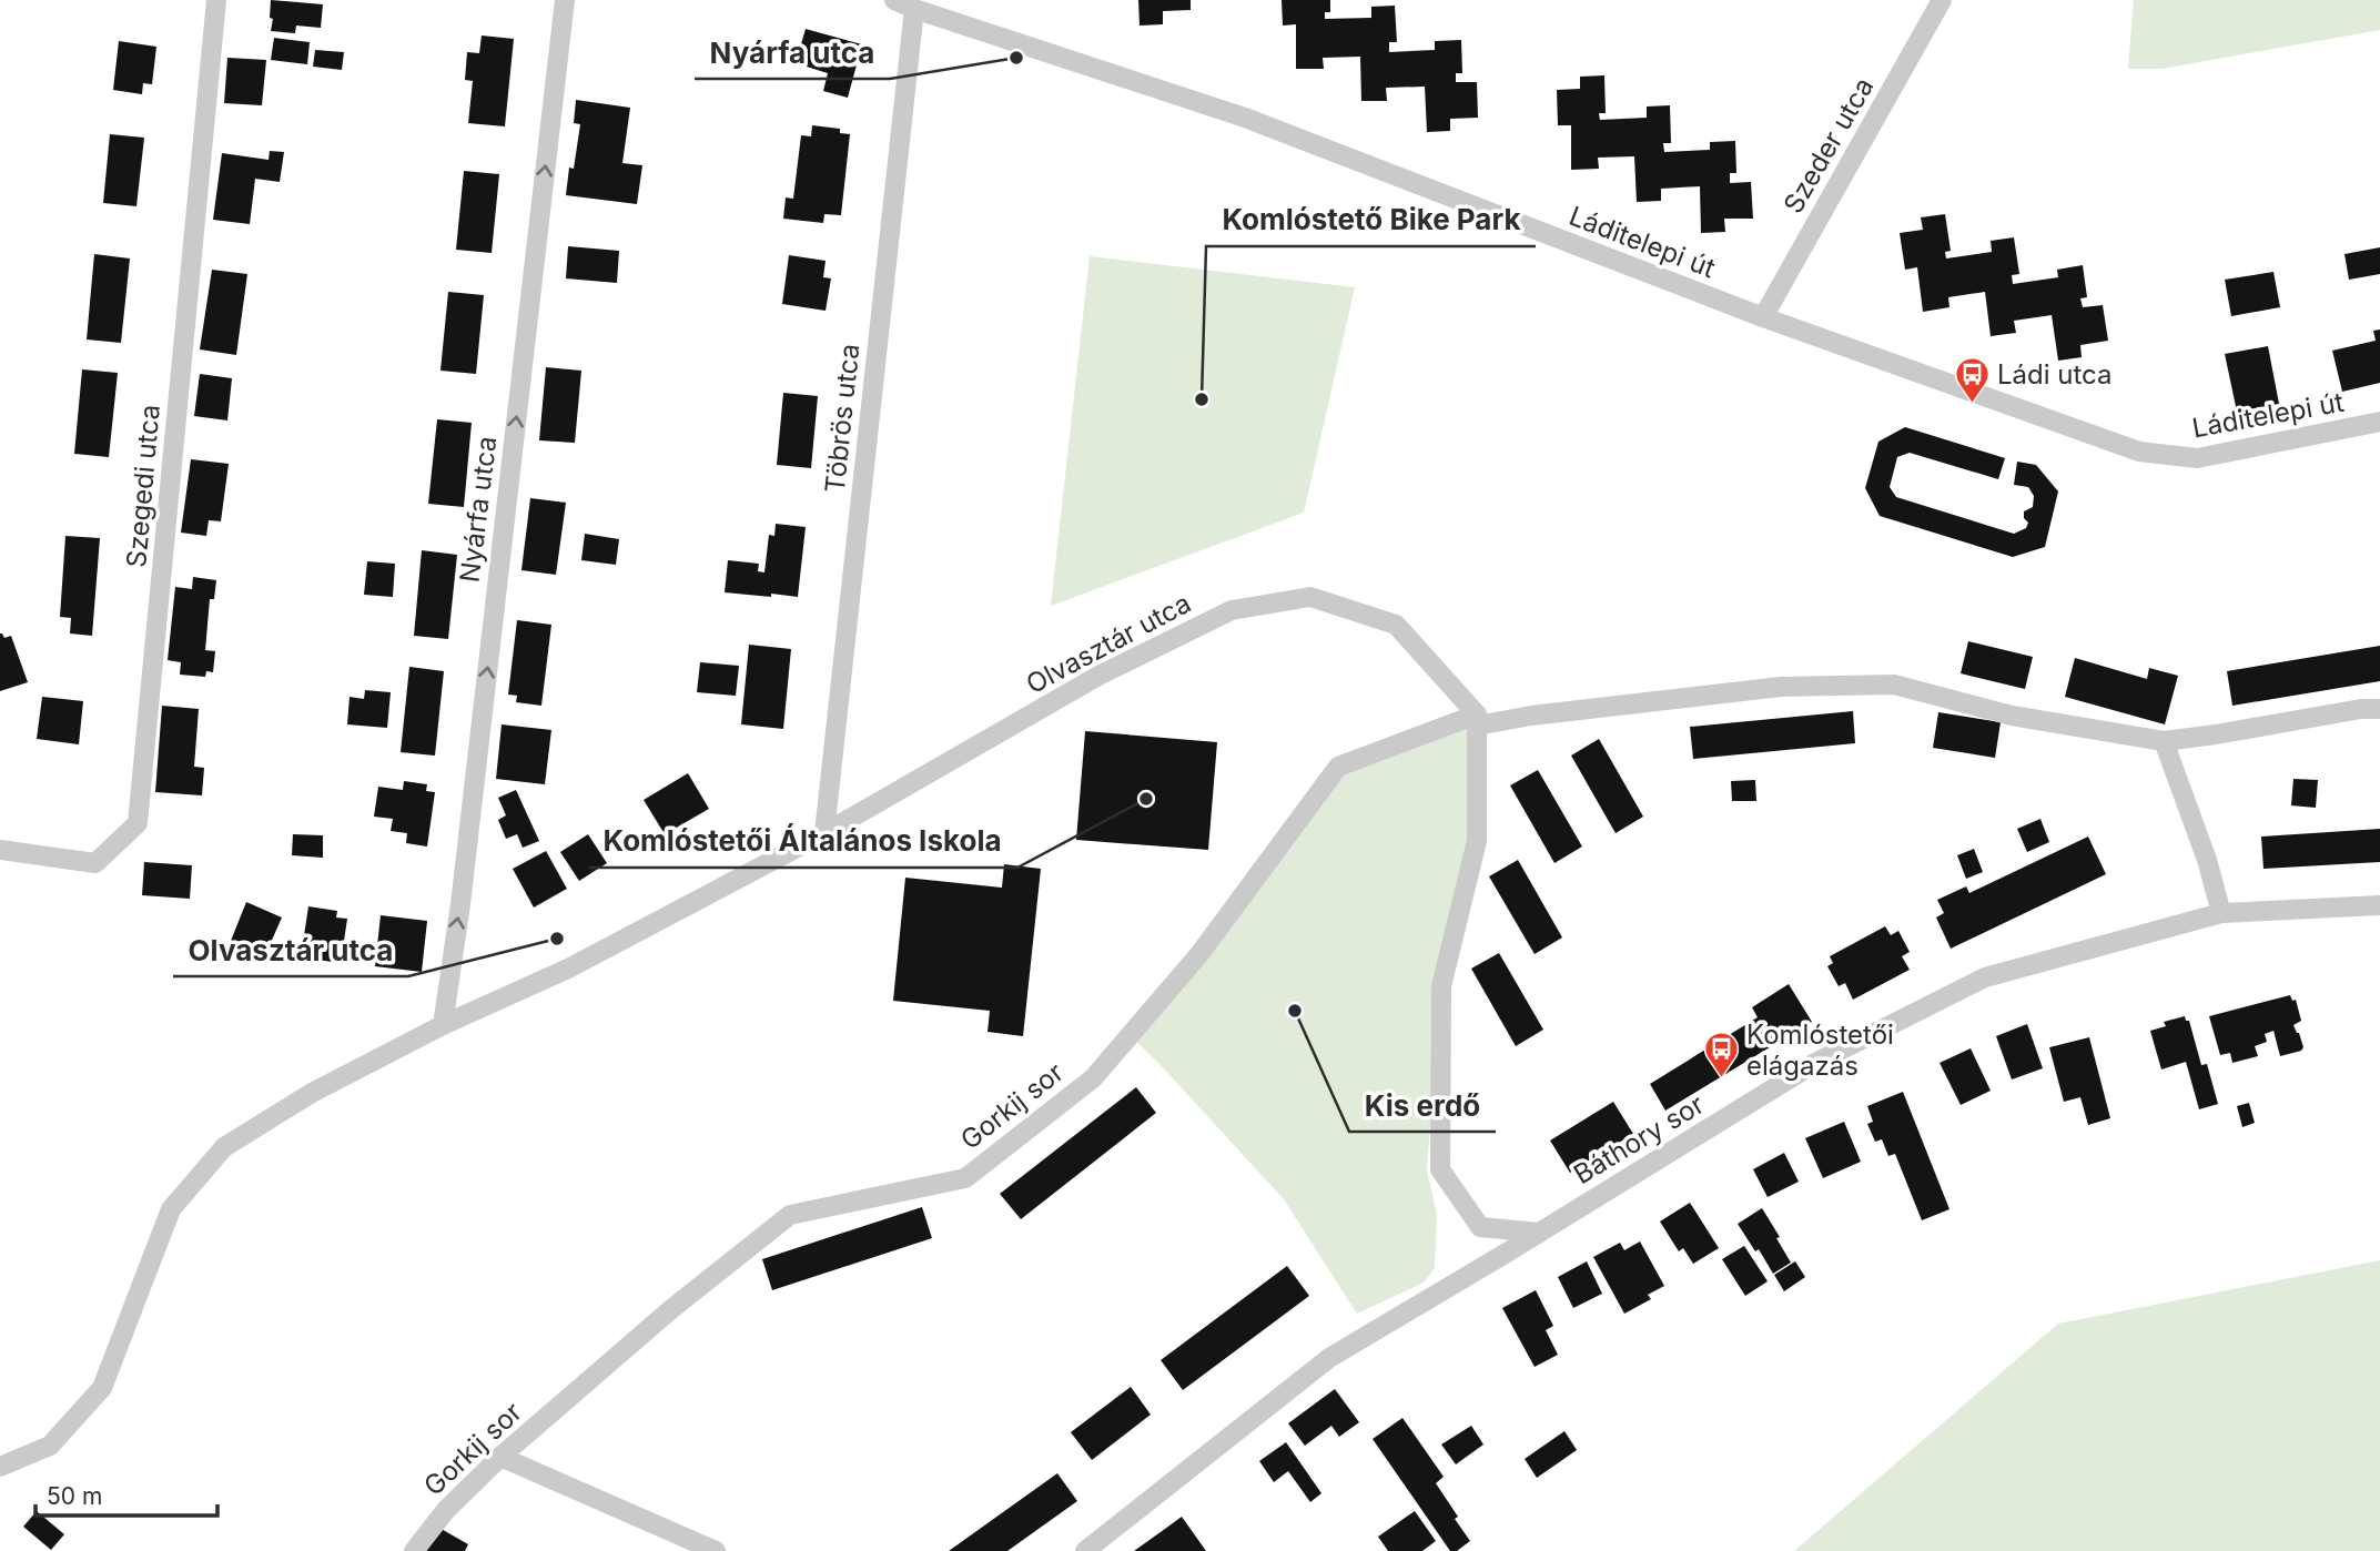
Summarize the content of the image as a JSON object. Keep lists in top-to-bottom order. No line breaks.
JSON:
{"streets":{"street":["Szeder utca","Láditelepi út","Töbrös utca","Szegedi utca","Nyárfa utca","Olvasztár utca","Gorkij sor","Báthory sor"]},"crossings":[["Szeder utca","Láditelepi út"],["Láditelepi út","Töbrös utca"],["Töbrös utca","Olvasztár utca"],["Nyárfa utca","Olvasztár utca"],["Olvasztár utca","Gorkij sor"]],"one_way":["Nyárfa utca"],"places":{"other":["Nyárfa utca","Komlóstető Bike Park","Komlóstetői Általános Iskola","Olvasztár utca","Kis erdő"],"bus stop":["Ládi utca","Komlóstetői elágazás"]},"scale_bar":"50 m"}
